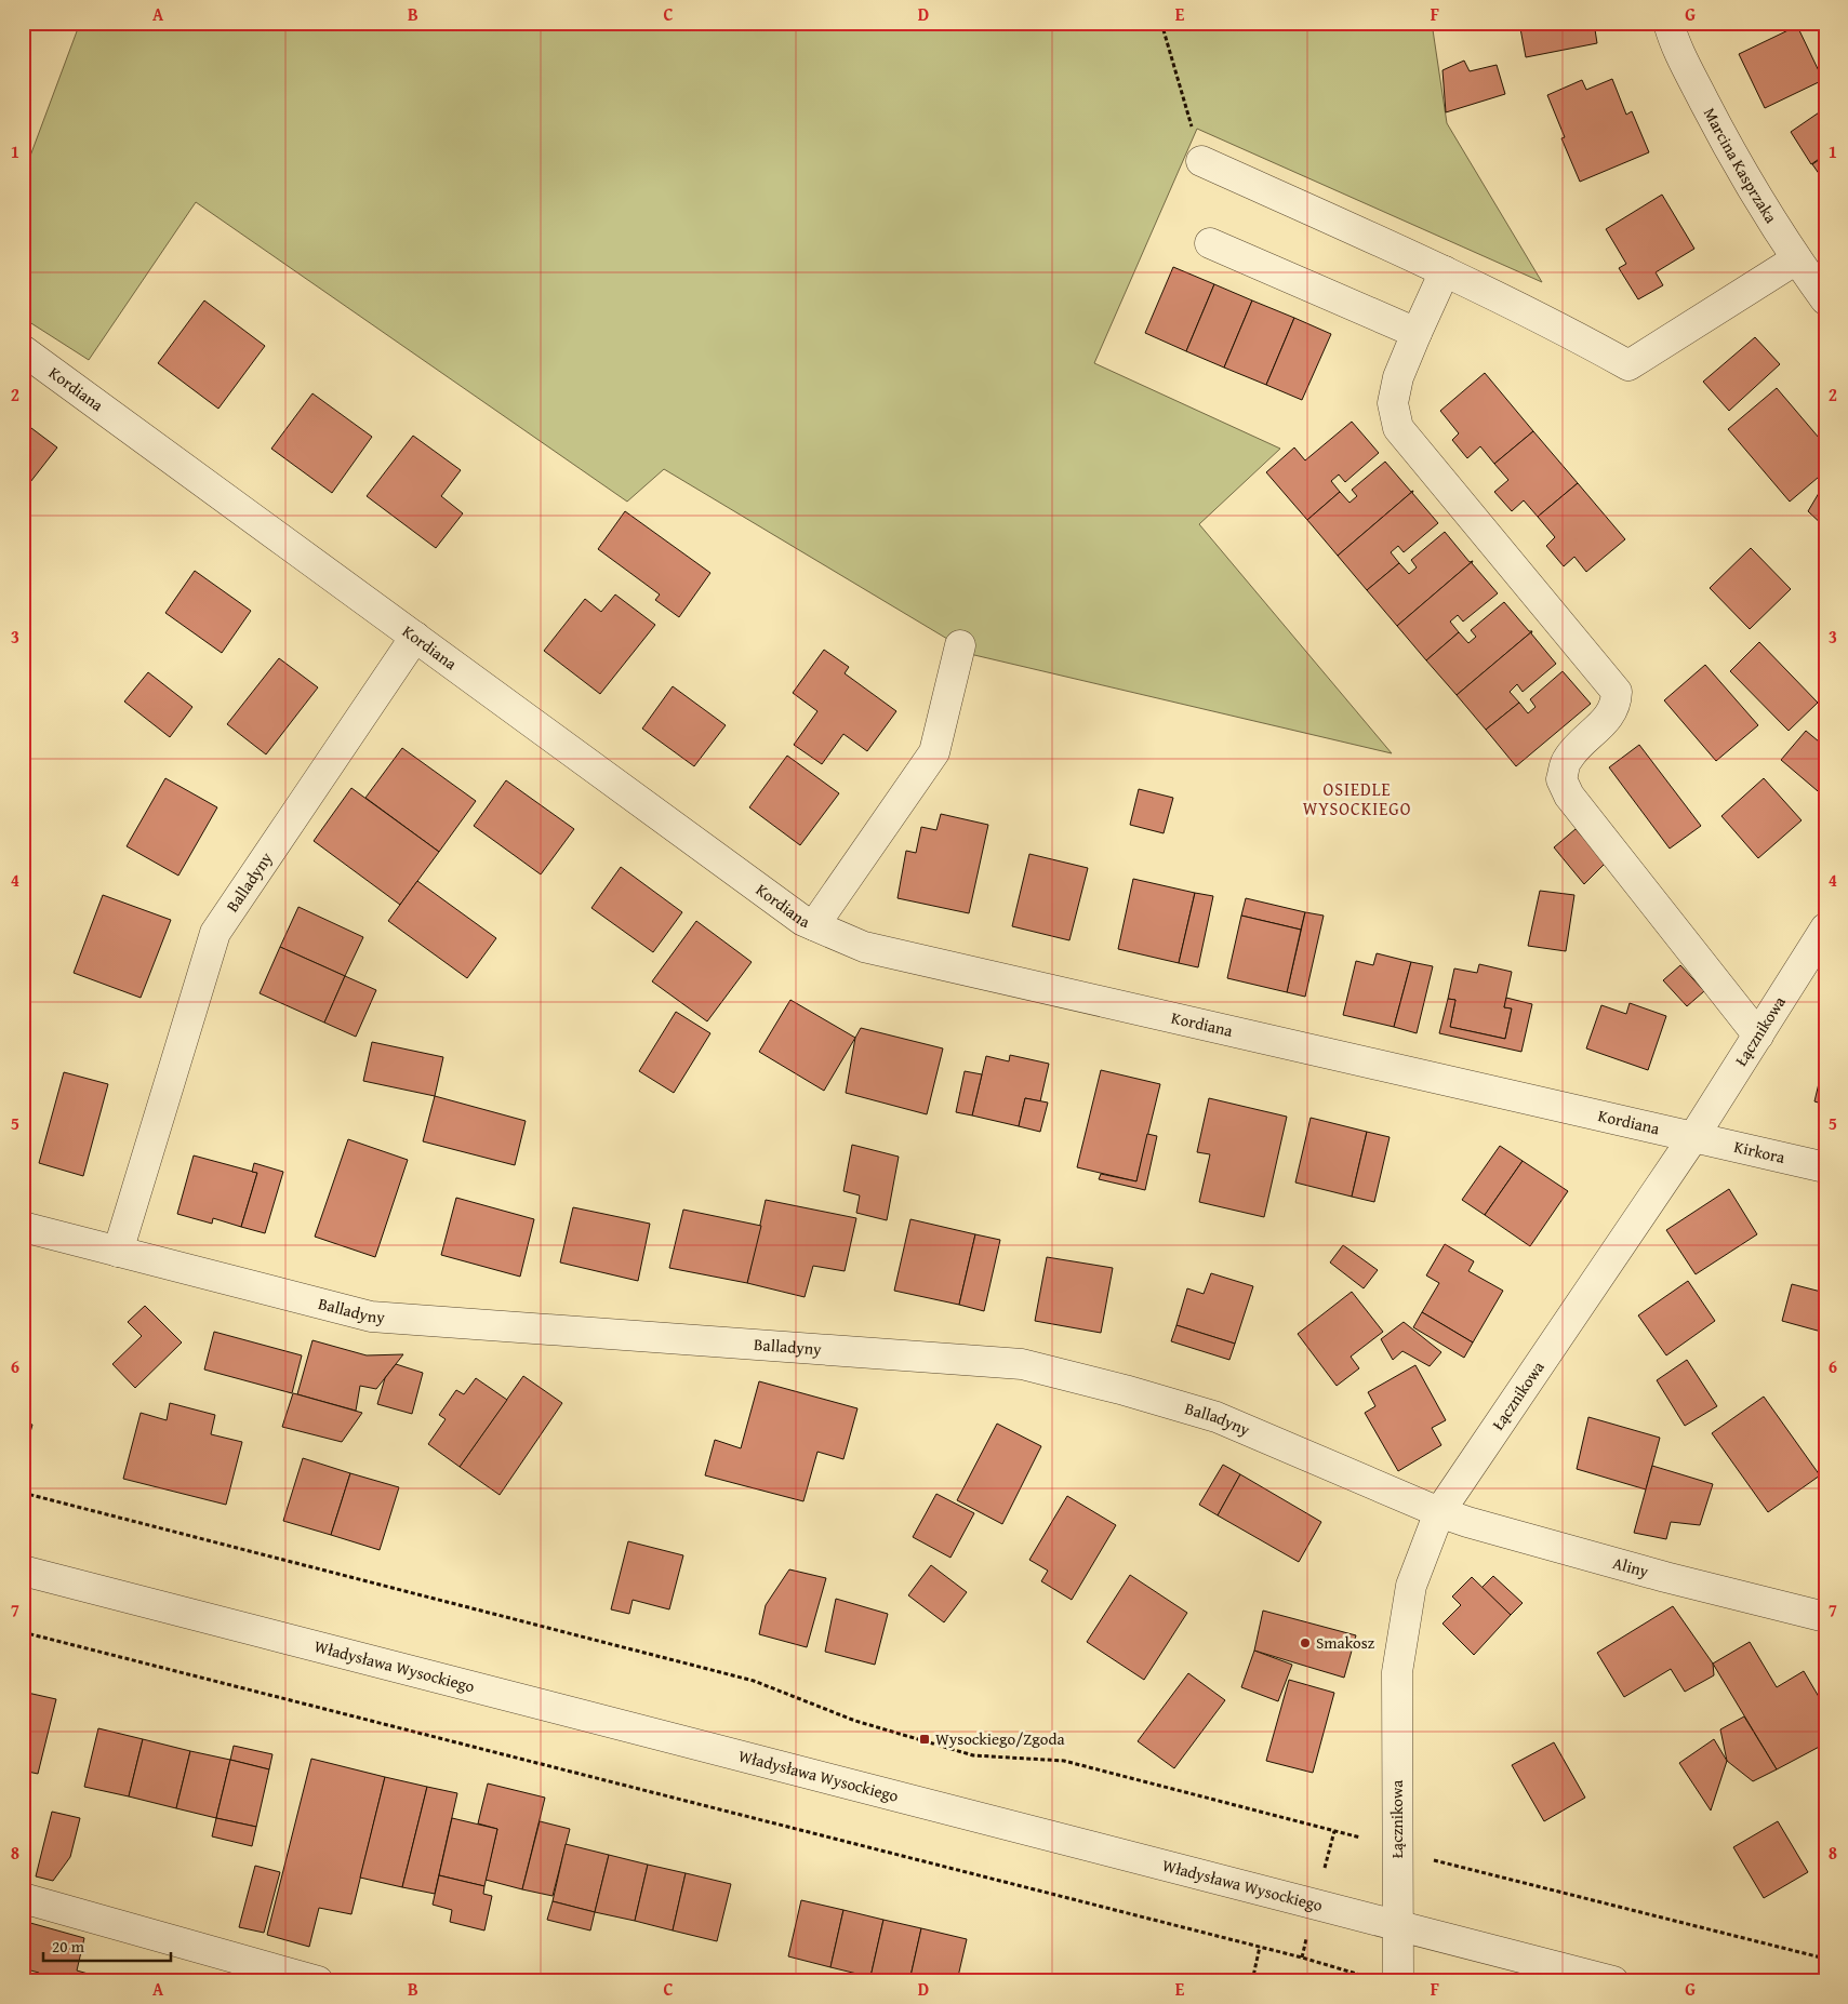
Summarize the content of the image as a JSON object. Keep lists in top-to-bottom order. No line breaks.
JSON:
{"streets":{"street":["Marcina Kasprzaka","Kordiana","Balladyny","Łącznikowa","Kirkora","Aliny","Władysława Wysockiego"]},"crossings":[["Kordiana","Balladyny"],["Kordiana","Łącznikowa"],["Kordiana","Kirkora"],["Balladyny","Łącznikowa"],["Balladyny","Aliny"],["Łącznikowa","Kirkora"],["Łącznikowa","Aliny"],["Łącznikowa","Władysława Wysockiego"]],"districts":["OSIEDLE WYSOCKIEGO"],"places":{"other":["Smakosz"],"transit":["Wysockiego/Zgoda"]},"scale_bar":"20 m","grid":{"columns":["A","B","C","D","E","F","G"],"rows":["1","2","3","4","5","6","7","8"]}}
